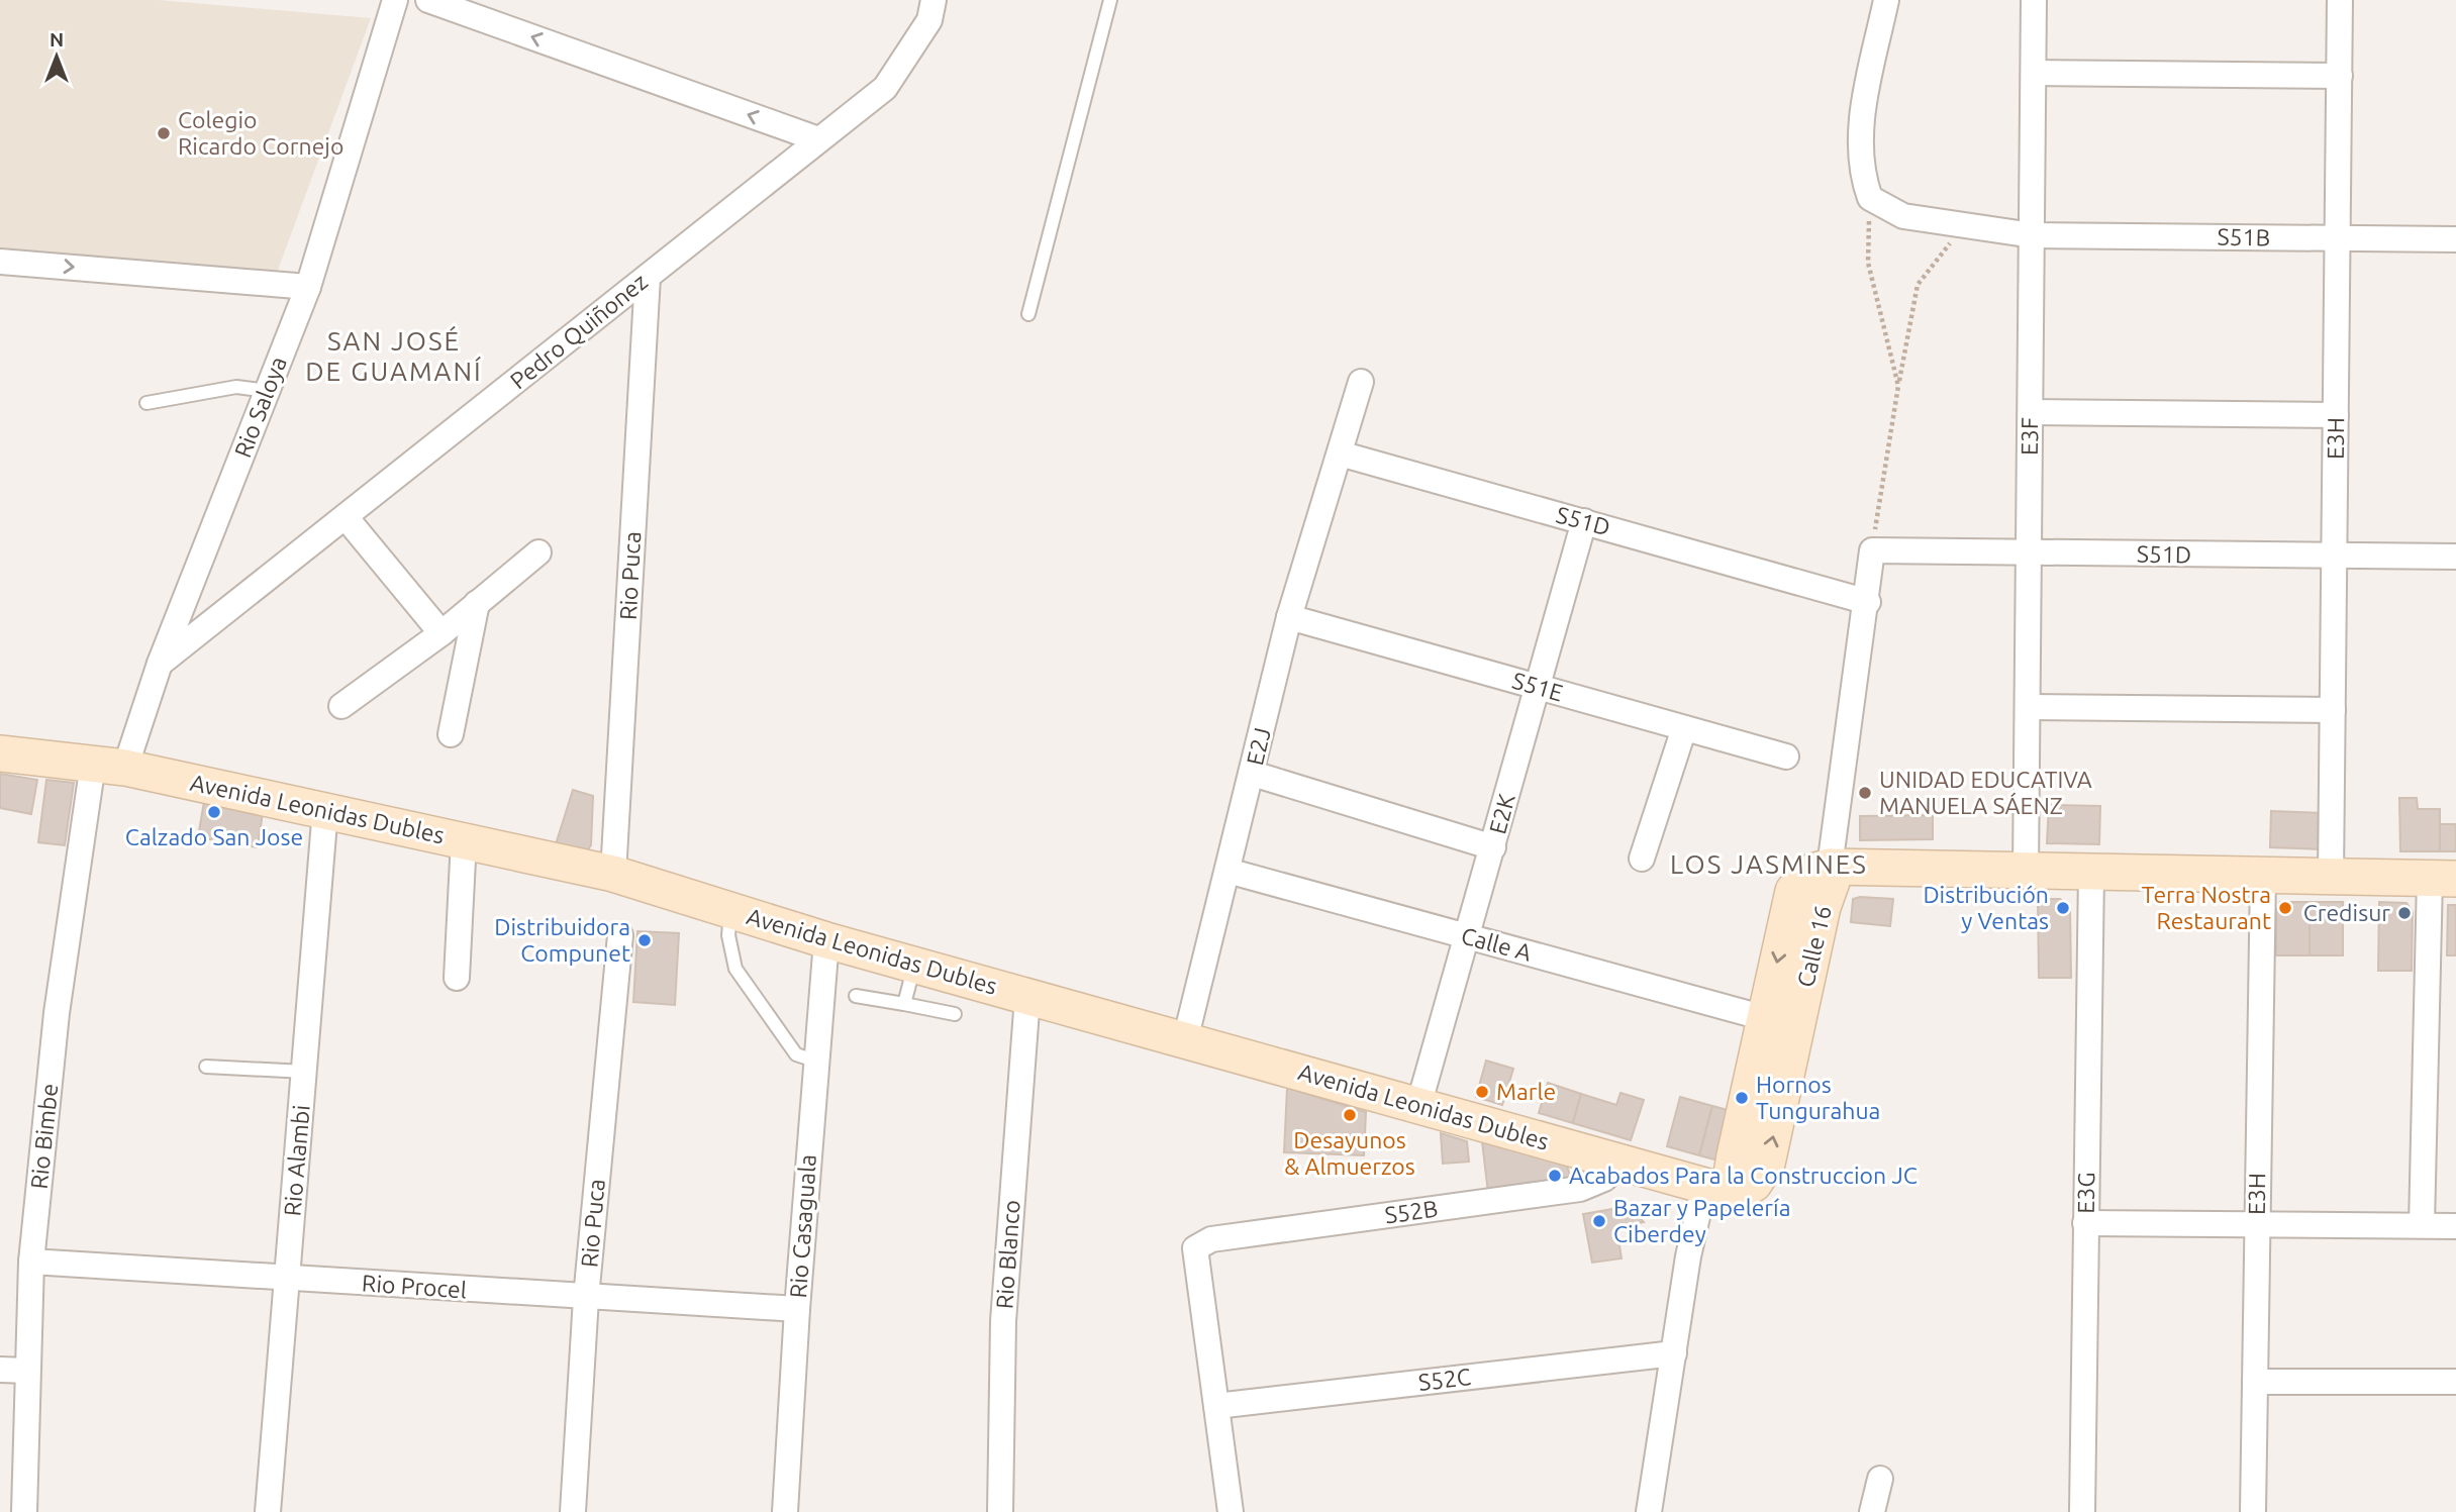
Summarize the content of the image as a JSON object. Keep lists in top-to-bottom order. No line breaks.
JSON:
{"streets":{"main road":["Avenida Leonidas Dubles","Calle 16"],"street":["S51B","Pedro Quiñonez","Rio Saloya","E3F","E3H","S51D","Rio Puca","S51E","E2J","E2K","Calle A","Rio Bimbe","Rio Alambi","E3G","S52B","Rio Casaguala","Rio Blanco","Rio Procel","S52C"]},"crossings":[["S51B","E3F"],["S51B","E3H"],["Pedro Quiñonez","Rio Saloya"],["Pedro Quiñonez","Rio Puca"],["Rio Saloya","Avenida Leonidas Dubles"],["Rio Saloya","Rio Bimbe"],["E3F","S51D"],["E3H","S51D"],["S51D","E2J"],["S51D","E2K"],["Rio Puca","Avenida Leonidas Dubles"],["Rio Puca","Rio Procel"],["S51E","E2J"],["S51E","E2K"],["E2J","Avenida Leonidas Dubles"],["E2J","Calle A"],["Avenida Leonidas Dubles","E2K"],["Avenida Leonidas Dubles","Calle 16"],["Avenida Leonidas Dubles","Rio Bimbe"],["Avenida Leonidas Dubles","Rio Alambi"],["Avenida Leonidas Dubles","S52B"],["Avenida Leonidas Dubles","Rio Casaguala"],["Avenida Leonidas Dubles","Rio Blanco"],["E2K","Calle A"],["Calle A","Calle 16"],["Rio Bimbe","Rio Procel"],["Rio Alambi","Rio Procel"],["S52B","S52C"],["Rio Casaguala","Rio Procel"]],"districts":["SAN JOSÉ DE GUAMANÍ","LOS JASMINES"],"places":["Colegio Ricardo Cornejo","UNIDAD EDUCATIVA MANUELA SÁENZ","Calzado San Jose","Distribución y Ventas","Terra Nostra Restaurant","Credisur","Distribuidora Compunet","Marle","Hornos Tungurahua","Desayunos & Almuerzos","Acabados Para la Construccion JC","Bazar y Papelería Ciberdey"],"north":"top"}
